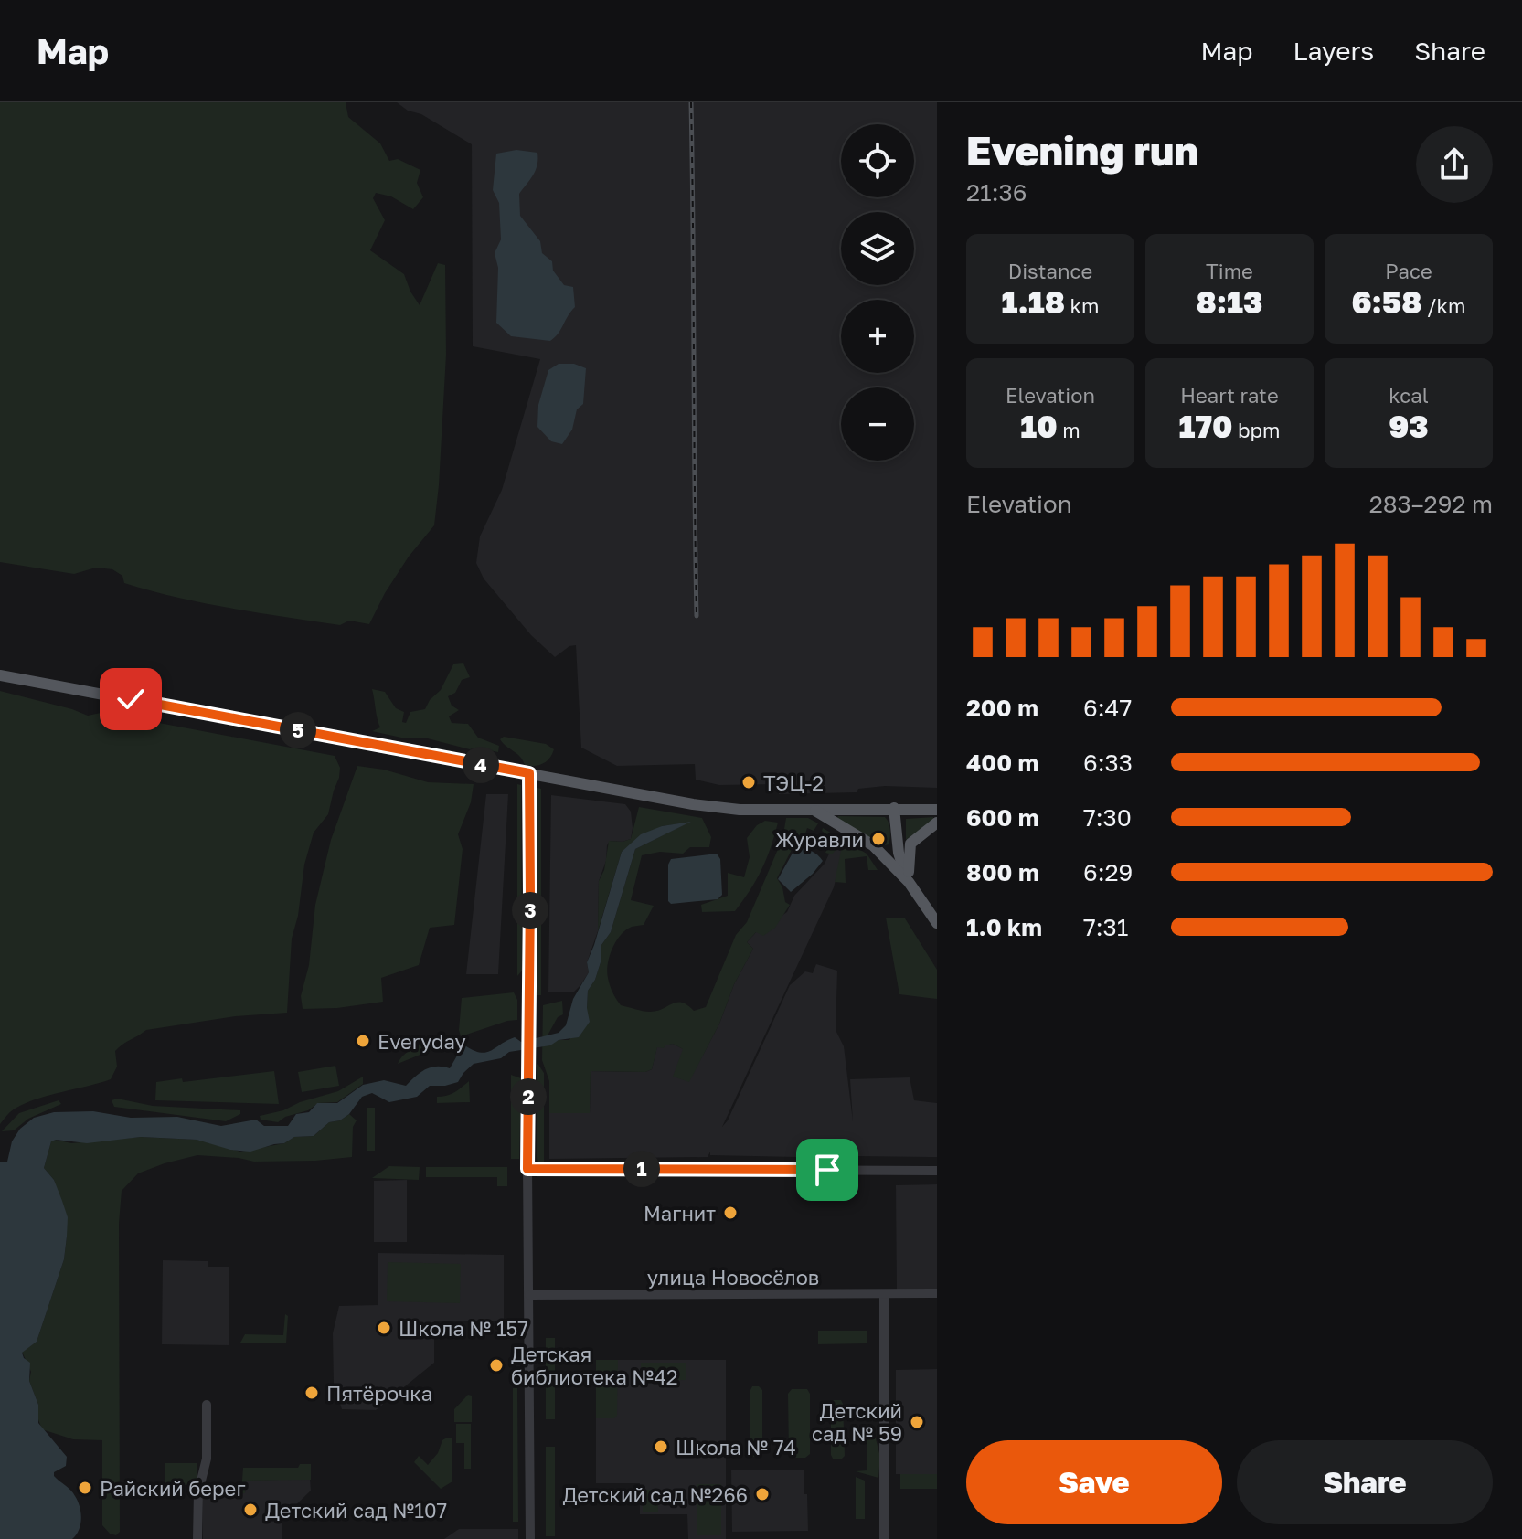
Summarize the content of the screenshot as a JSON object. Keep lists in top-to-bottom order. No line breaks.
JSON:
{"streets":{"street":["улица Новосёлов"]},"places":["ТЭЦ-2","Журавли","Everyday","Магнит","Школа № 157","Детская библиотека №42","Пятёрочка","Детский сад № 59","Школа № 74","Райский берег","Детский сад №266","Детский сад №107"],"page":{"header":"Map","nav":["Map","Layers","Share"],"heading":["Evening run","21:36"],"map_buttons":["+","−"],"stats":[["Distance","1.18 km"],["Time","8:13"],["Pace","6:58 /km"],["Elevation","10 m"],["Heart rate","170 bpm"],["kcal","93"]],"chart":["Elevation","283–292 m"],"list":[{"name":"200 m","note":"6:47"},{"name":"400 m","note":"6:33"},{"name":"600 m","note":"7:30"},{"name":"800 m","note":"6:29"},{"name":"1.0 km","note":"7:31"}],"pins":["5","4","3","2","1"],"buttons":["Save","Share"]}}
